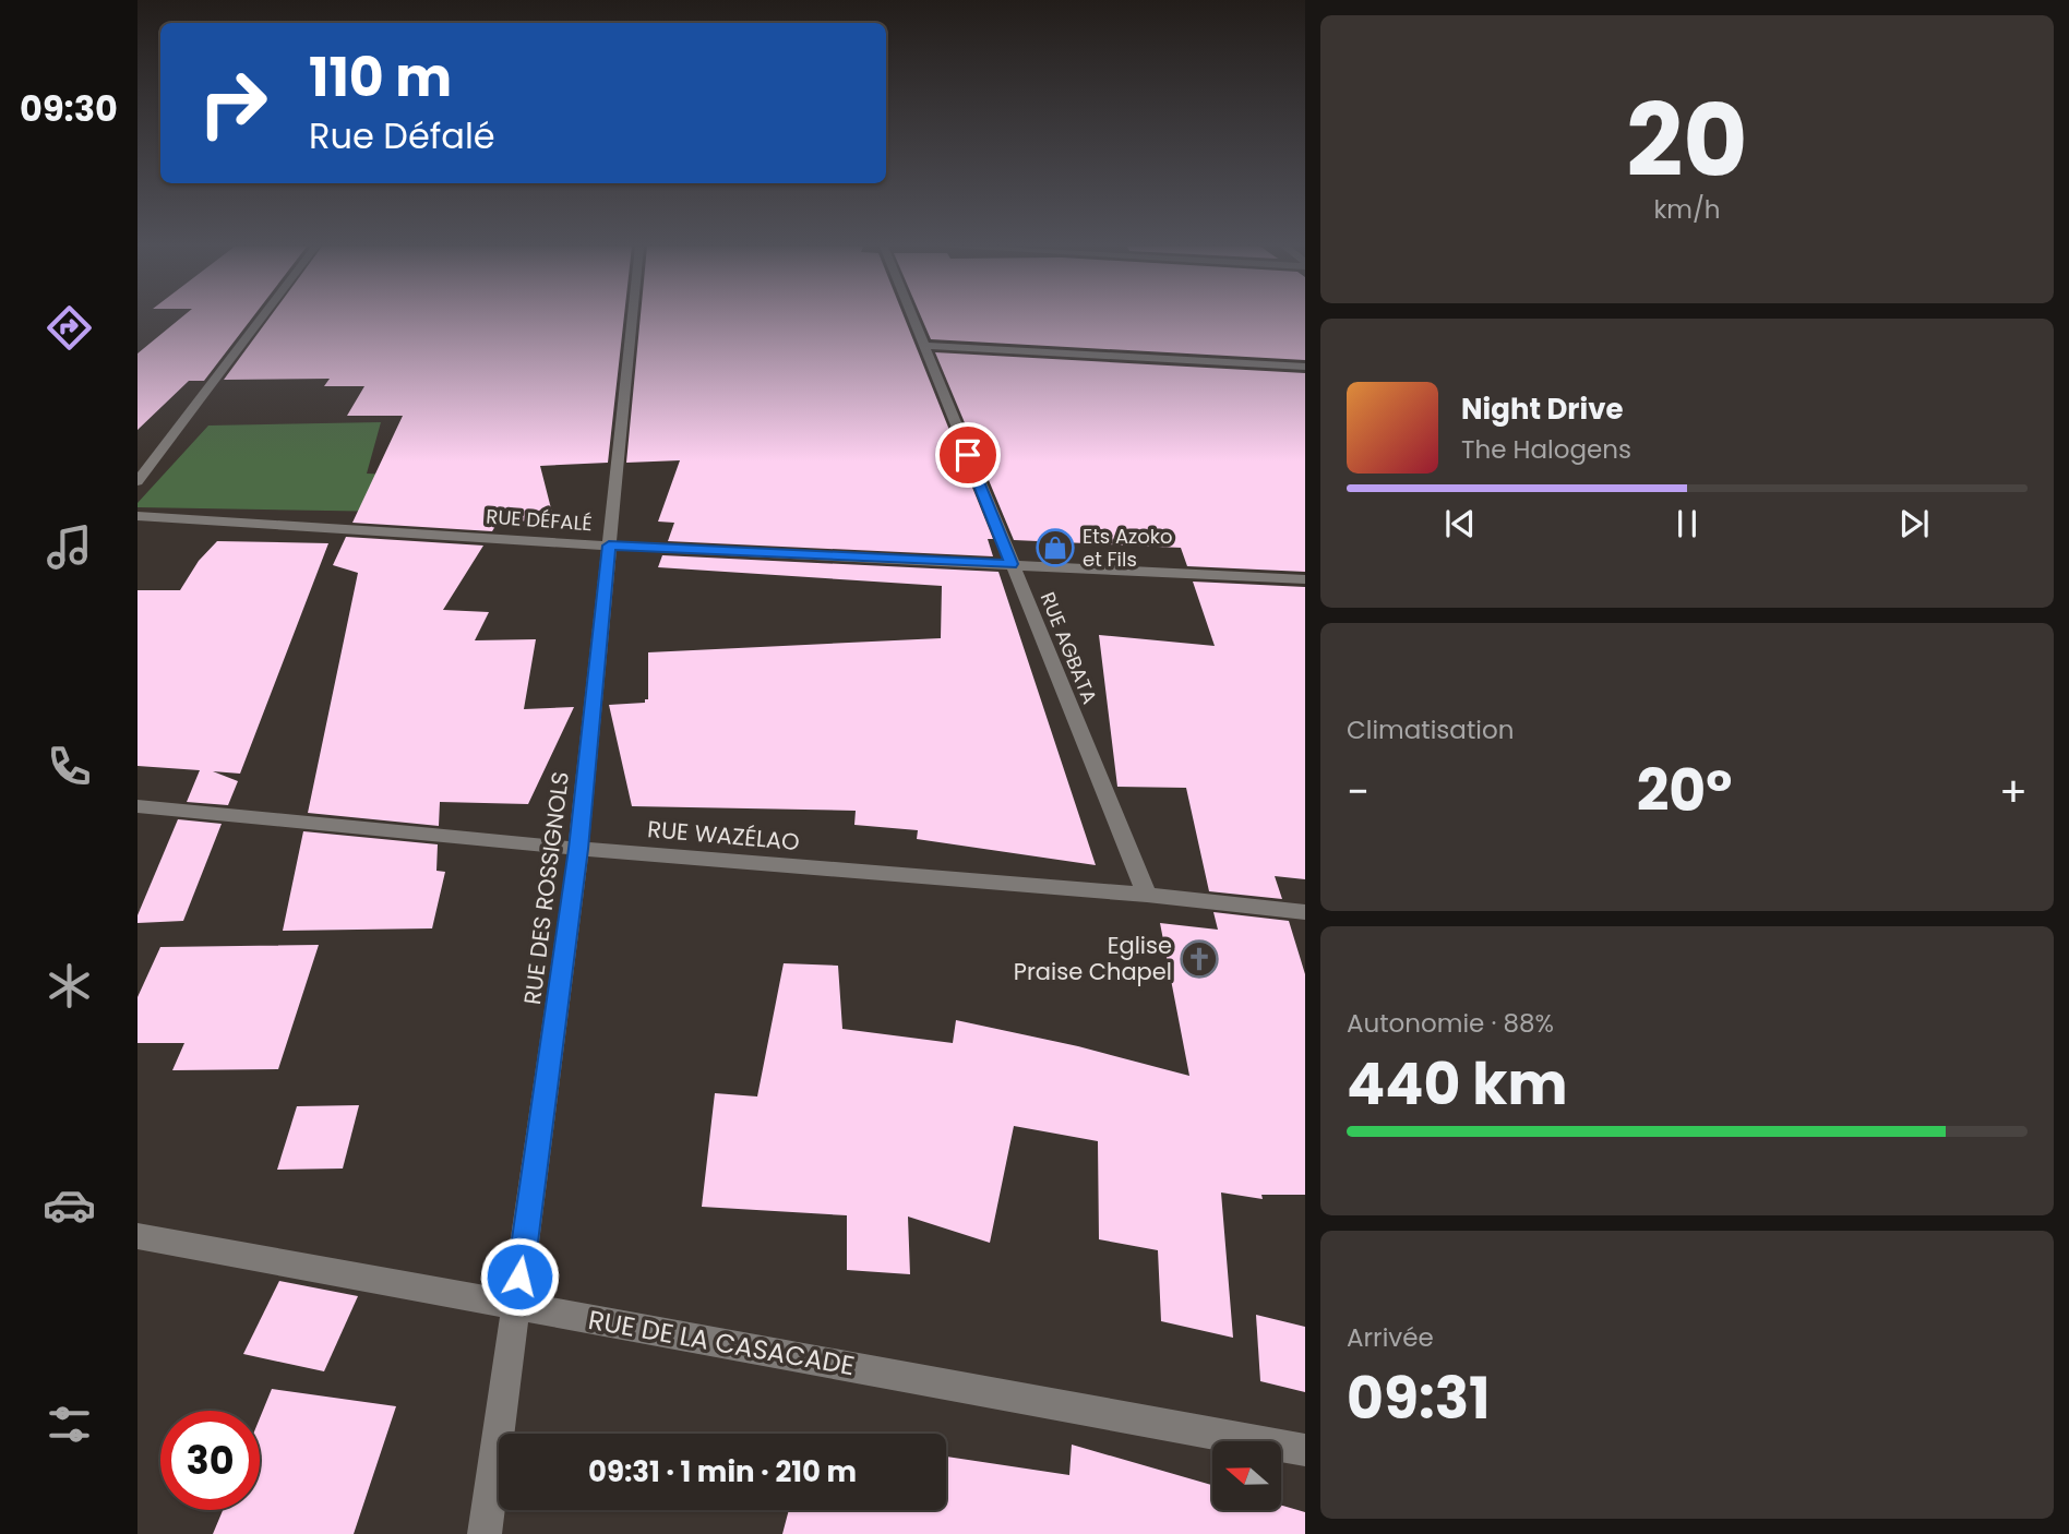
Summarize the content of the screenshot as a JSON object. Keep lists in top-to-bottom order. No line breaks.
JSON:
{"streets":{"street":["RUE DÉFALÉ","RUE AGBATA","RUE WAZÉLAO","RUE DES ROSSIGNOLS","RUE DE LA CASACADE"]},"crossings":[["RUE DÉFALÉ","RUE AGBATA"],["RUE DÉFALÉ","RUE DES ROSSIGNOLS"],["RUE AGBATA","RUE WAZÉLAO"],["RUE WAZÉLAO","RUE DES ROSSIGNOLS"],["RUE DES ROSSIGNOLS","RUE DE LA CASACADE"]],"places":{"shop":["Ets Azoko et Fils"],"church":["Eglise Praise Chapel"]},"north":"left","page":{"tabs":"09:30","tile":[["20","km/h"],"Climatisation",["Autonomie · 88%","440 km"],["Arrivée","09:31"]],"turn":["110 m","Rue Défalé"],"song":["Night Drive","The Halogens"],"heat":["−","20°","+"],"limit":"30","trip":"09:31 · 1 min · 210 m"}}
